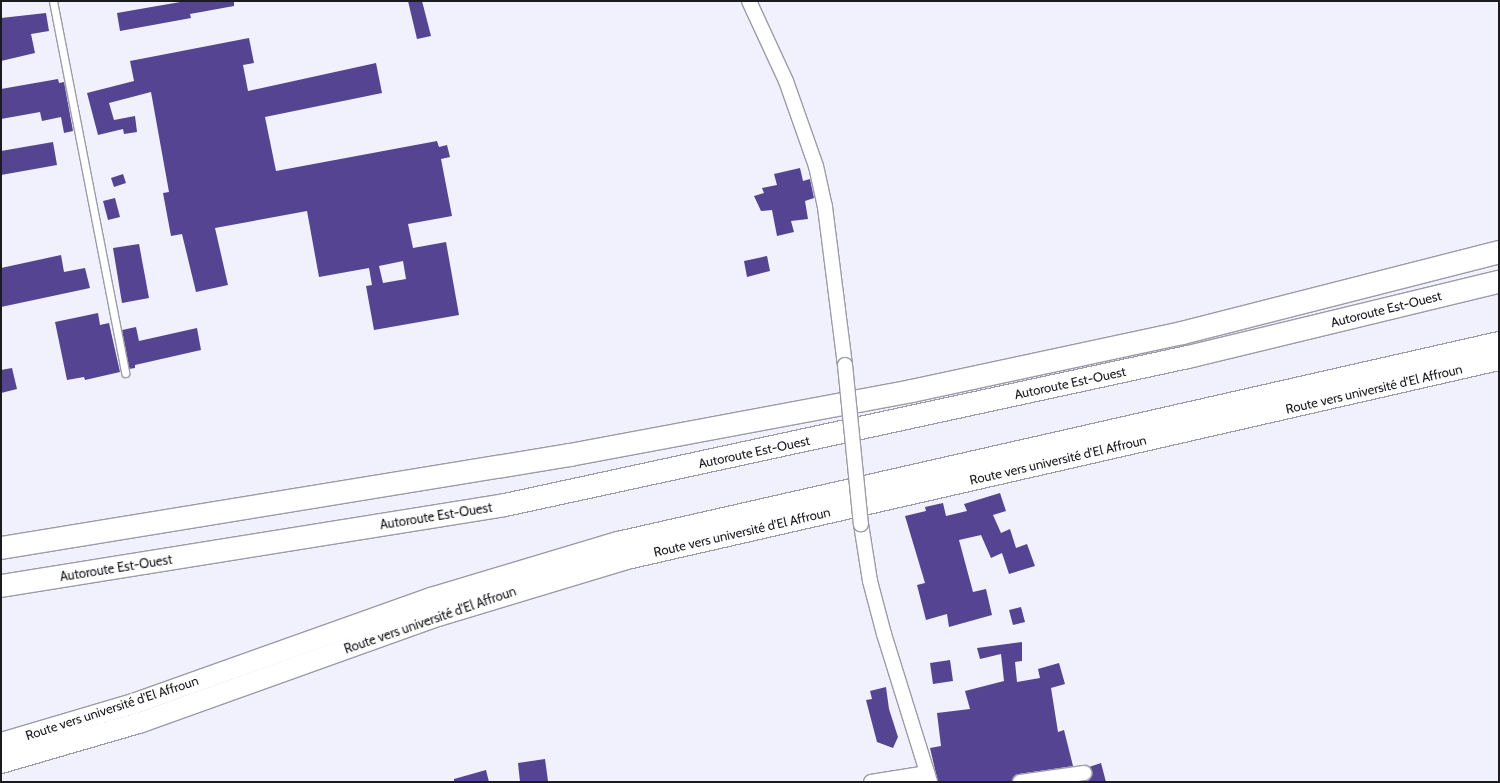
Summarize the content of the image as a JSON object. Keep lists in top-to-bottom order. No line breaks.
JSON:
{"streets":{"highway":["Autoroute Est-Ouest"],"main road":["Route vers université d'El Affroun"]}}
